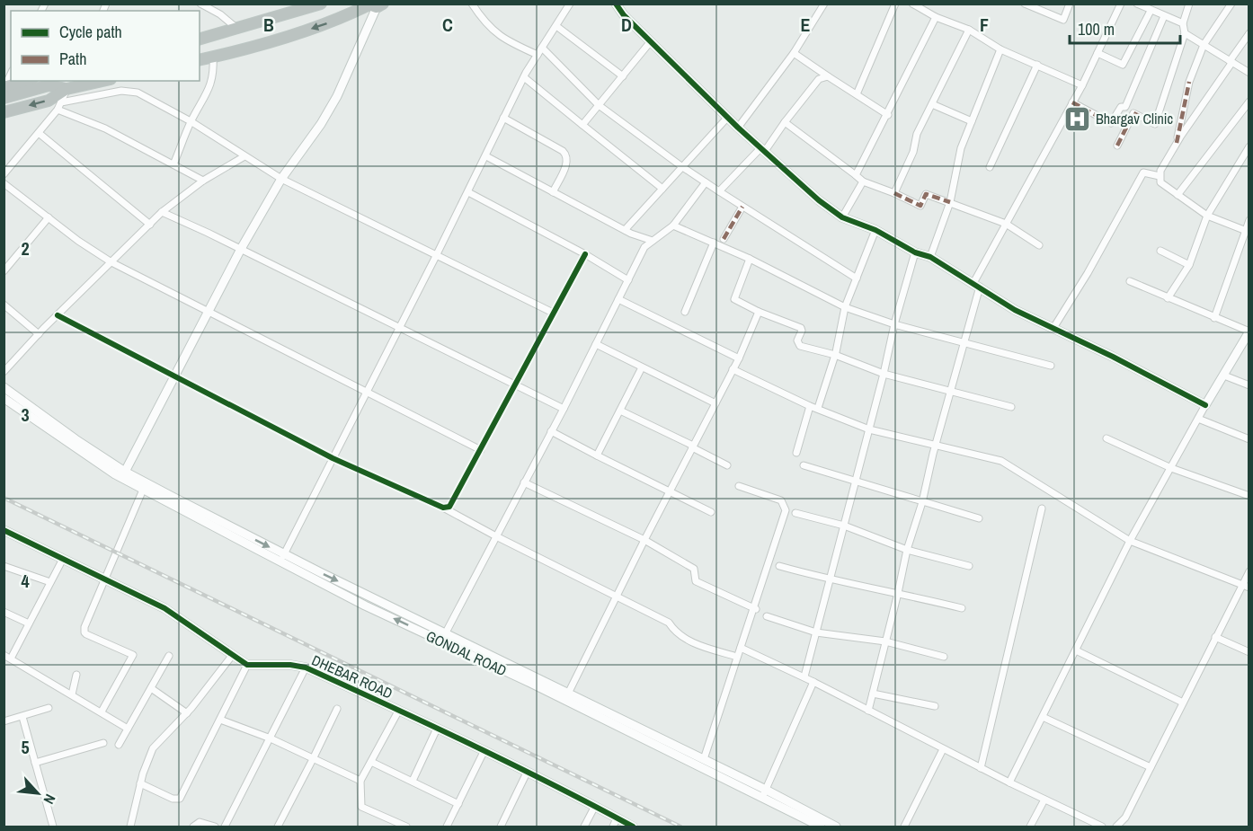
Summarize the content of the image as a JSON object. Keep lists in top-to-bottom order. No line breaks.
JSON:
{"streets":{"street":["GONDAL ROAD","DHEBAR ROAD"]},"places":{"hospital":["Bhargav Clinic"]},"legend":["Cycle path","Path"],"scale_bar":"100 m","north":"bottom right","grid":{"columns":["B","C","D","E","F"],"rows":["2","3","4","5"]}}
